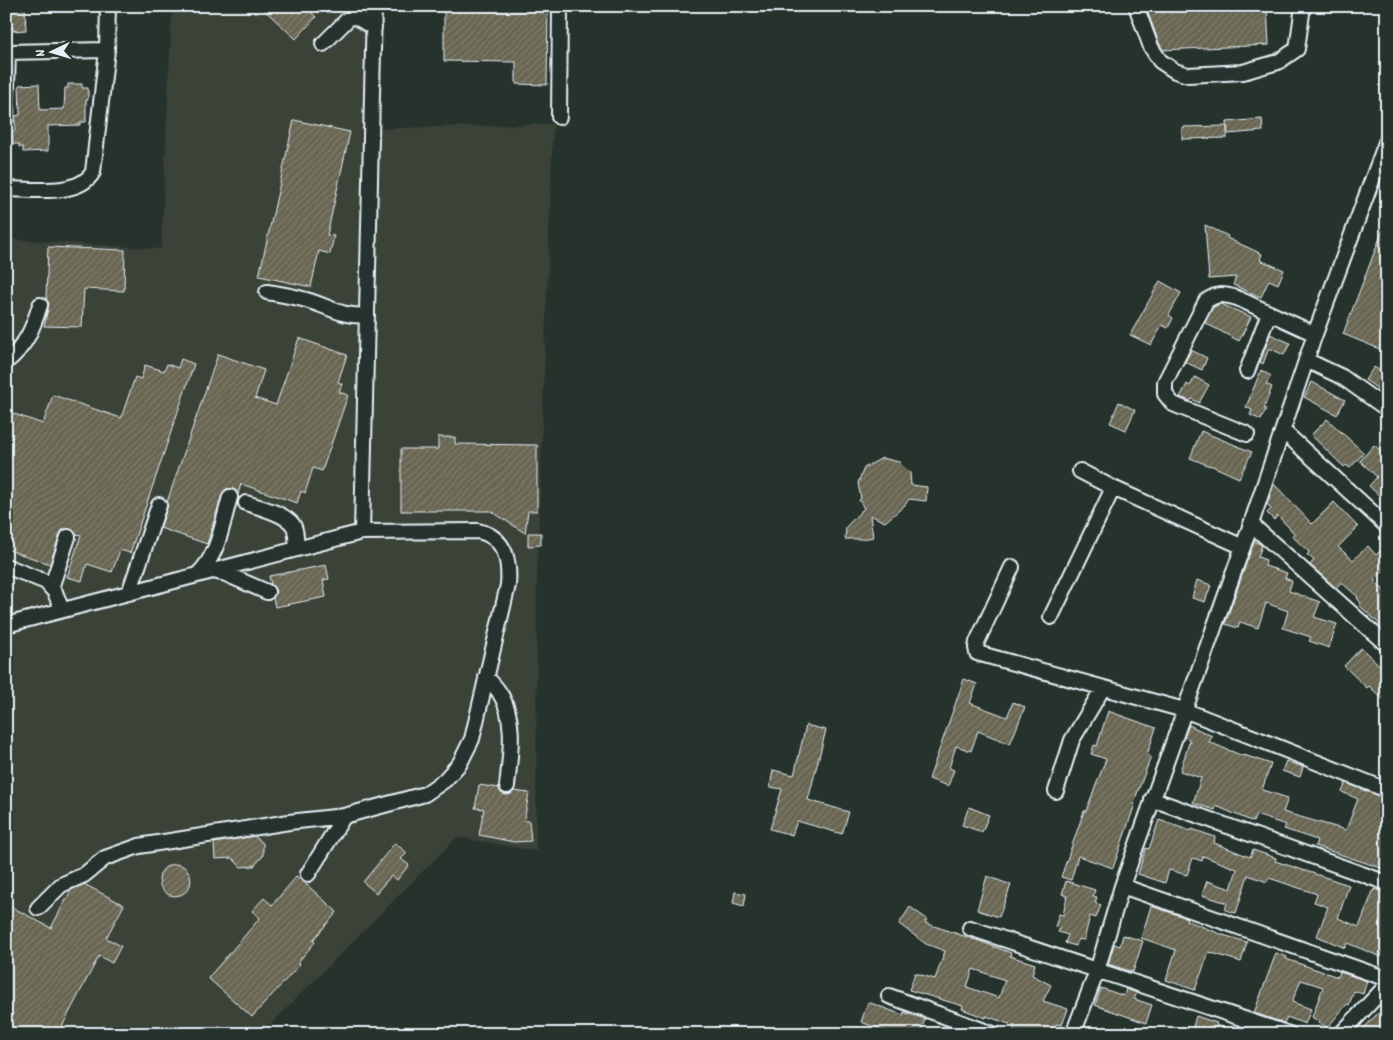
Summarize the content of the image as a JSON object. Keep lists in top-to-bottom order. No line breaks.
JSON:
{"north":"left"}
